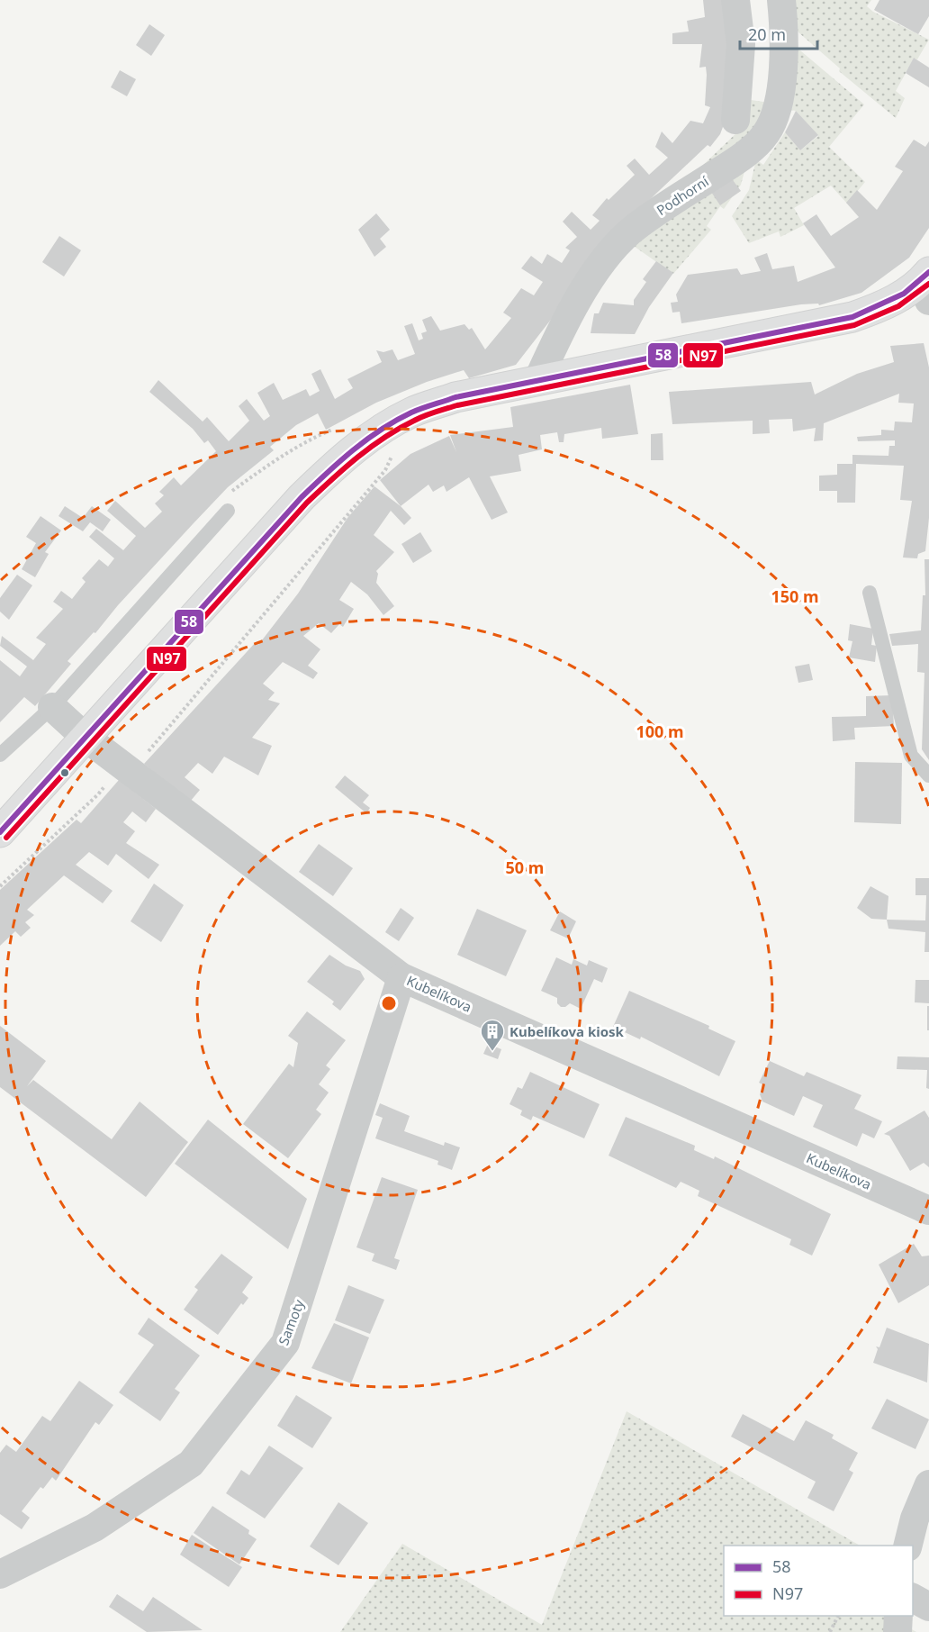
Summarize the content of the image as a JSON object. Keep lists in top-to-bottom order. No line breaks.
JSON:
{"streets":{"street":["Podhorní","Kubelíkova","Samoty"]},"crossings":[["Kubelíkova","Samoty"]],"places":{"building":["Kubelíkova kiosk"]},"lines":["transit line 58","transit line N97"],"legend":["58","N97"],"scale_bar":"20 m","rings":["150 m","100 m","50 m"]}
